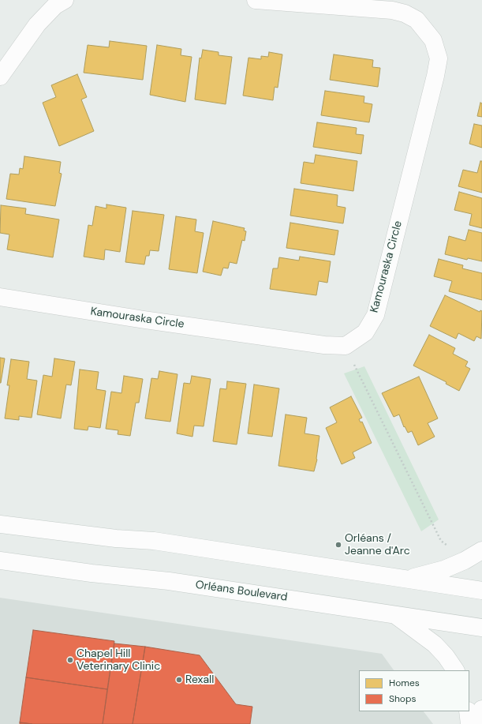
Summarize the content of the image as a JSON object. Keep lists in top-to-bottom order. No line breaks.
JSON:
{"streets":{"main road":["Kamouraska Circle","Orléans Boulevard"]},"places":["Orléans / Jeanne d'Arc","Chapel Hill Veterinary Clinic","Rexall"],"legend":["Homes","Shops"]}
